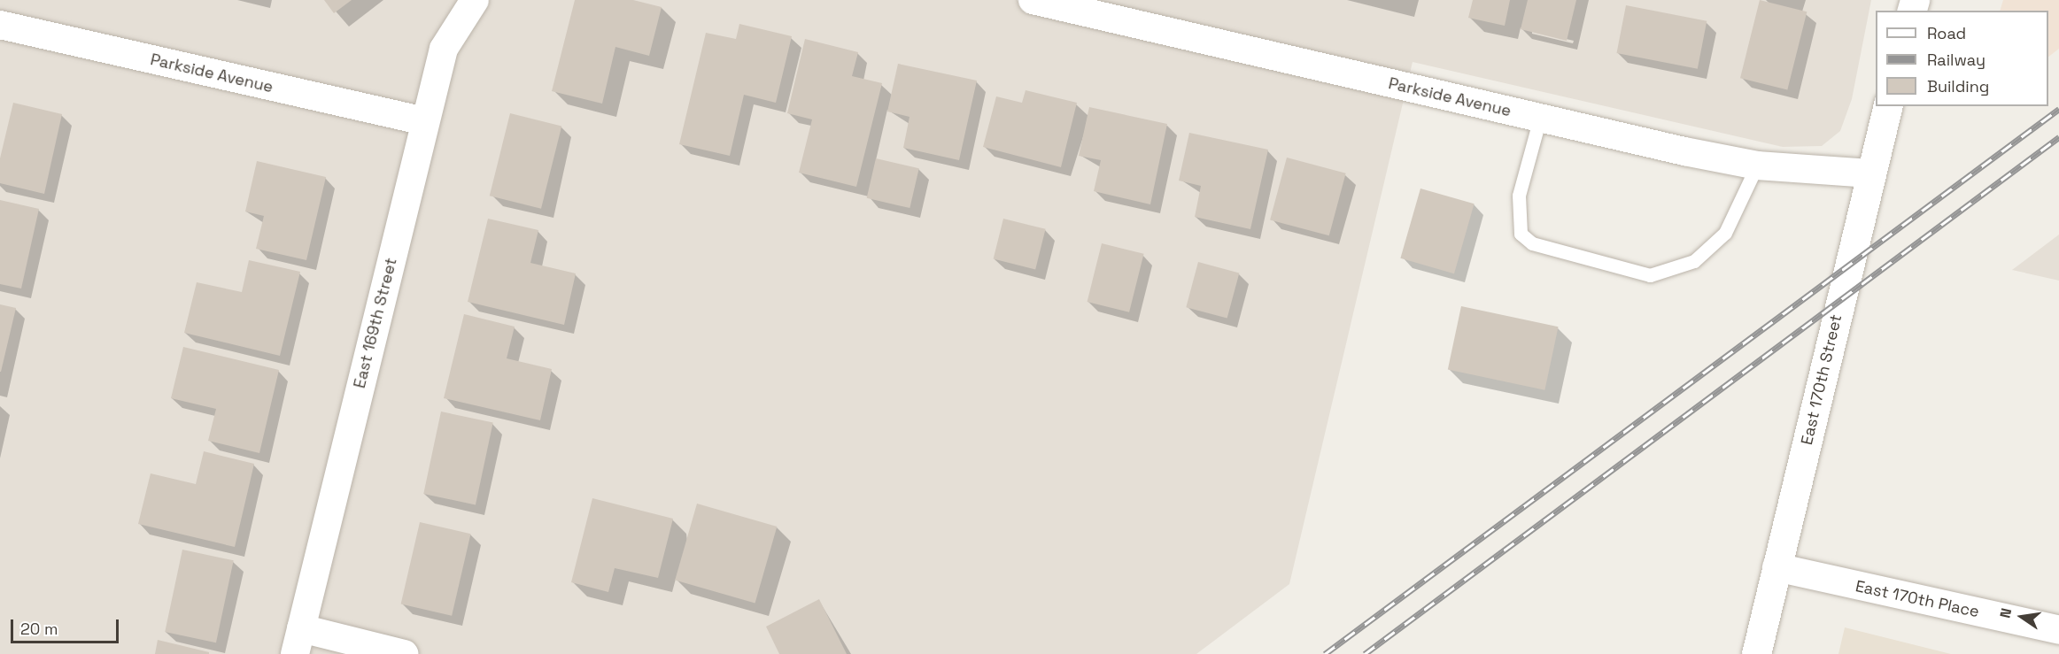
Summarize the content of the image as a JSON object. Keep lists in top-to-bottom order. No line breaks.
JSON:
{"streets":{"street":["Parkside Avenue","East 169th Street","East 170th Street","East 170th Place"]},"crossings":[["Parkside Avenue","East 169th Street"],["Parkside Avenue","East 170th Street"],["East 170th Street","East 170th Place"]],"legend":["Road","Railway","Building"],"scale_bar":"20 m","north":"left"}
